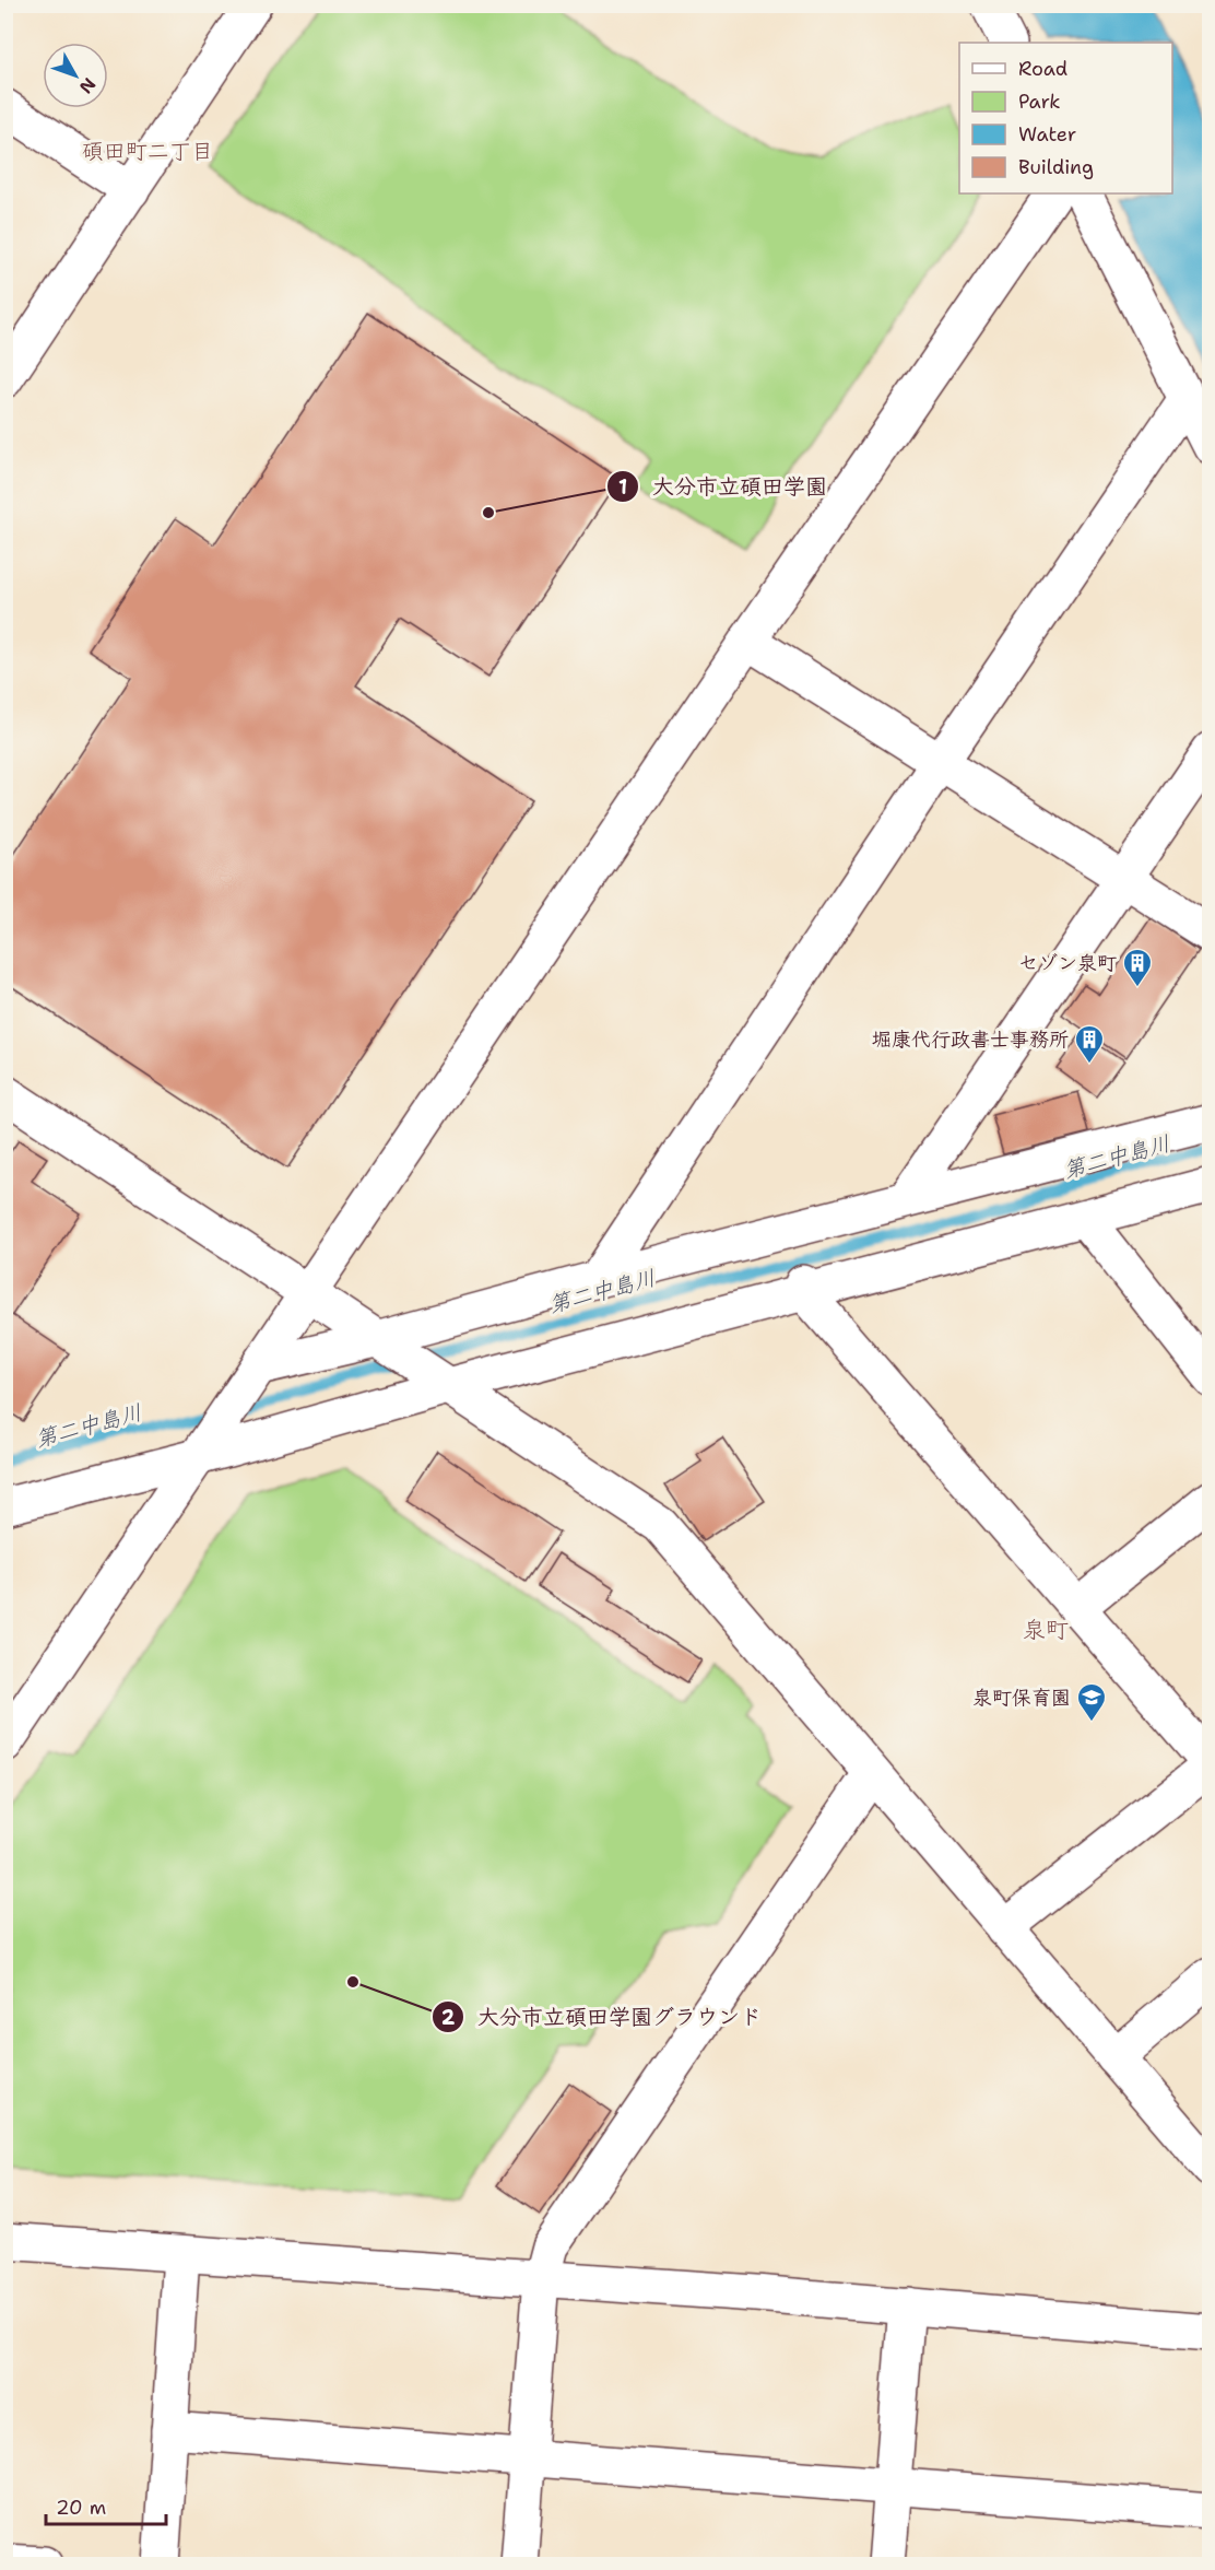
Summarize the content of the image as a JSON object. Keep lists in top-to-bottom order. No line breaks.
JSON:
{"districts":["碩田町二丁目","泉町"],"water":["第二中島川"],"places":{"other":["大分市立碩田学園","大分市立碩田学園グラウンド"],"building":["セゾン泉町","堀康代行政書士事務所"],"school or university":["泉町保育園"]},"legend":["Road","Park","Water","Building"],"scale_bar":"20 m","north":"bottom right"}
